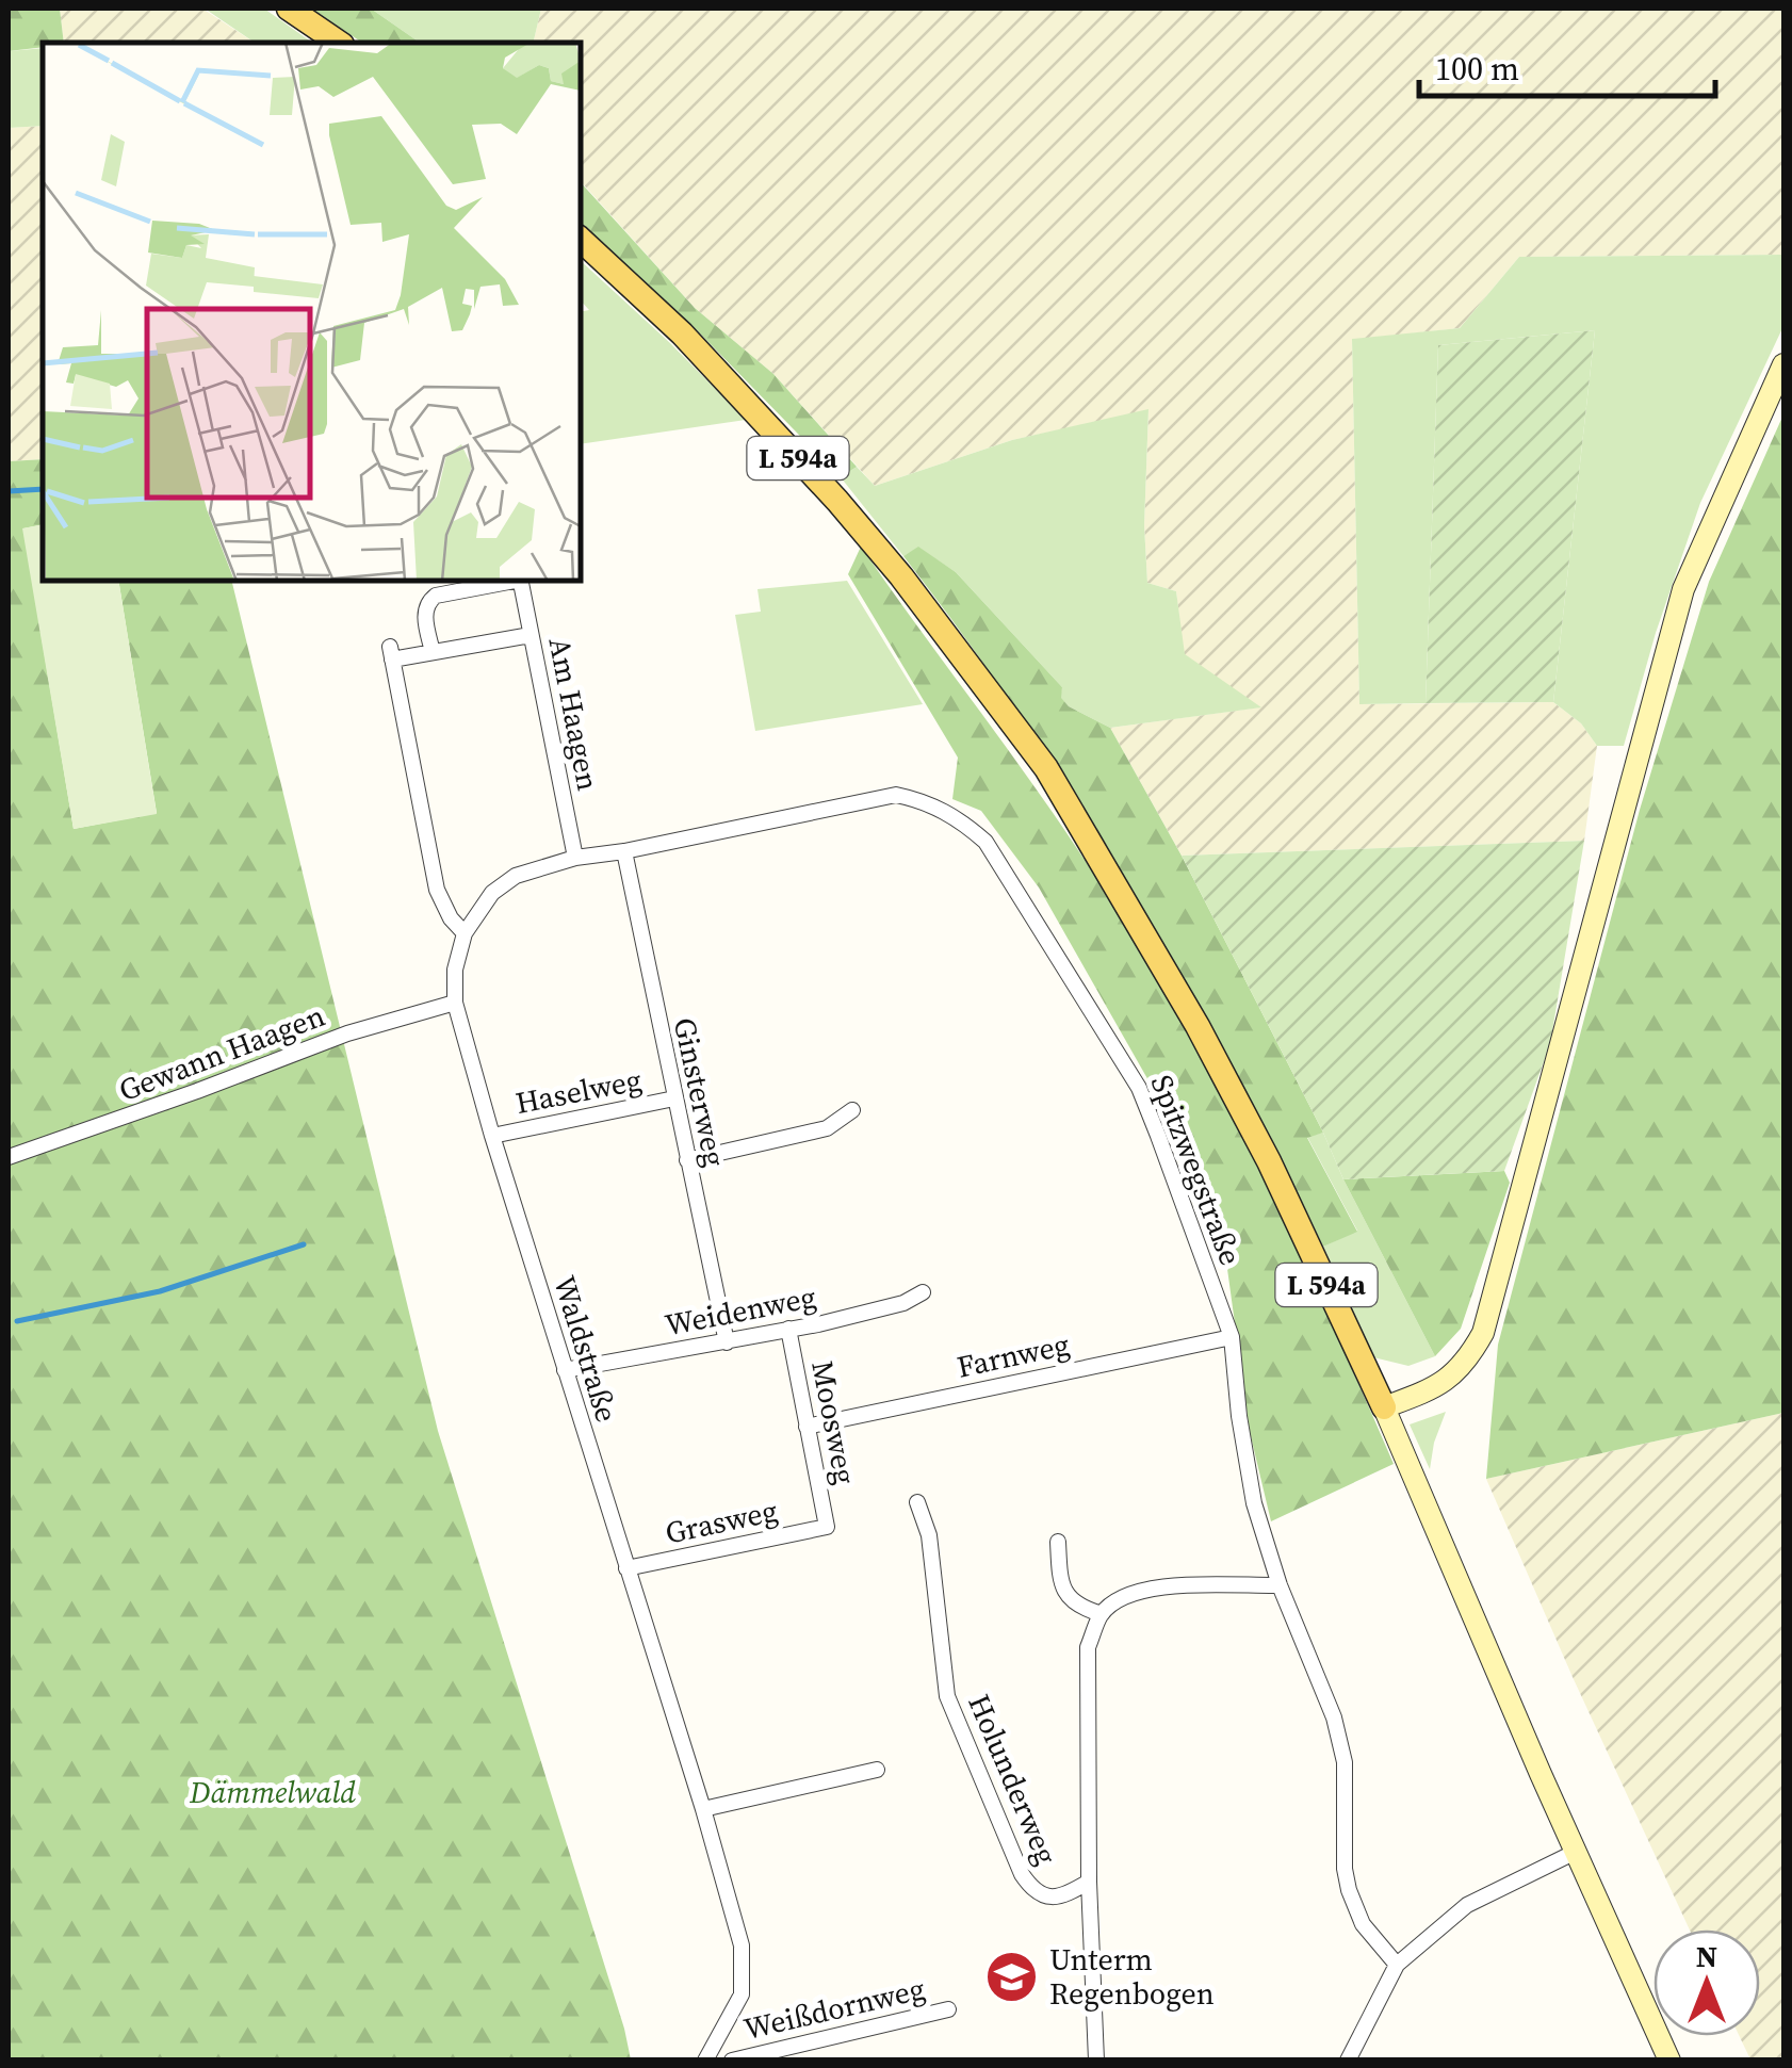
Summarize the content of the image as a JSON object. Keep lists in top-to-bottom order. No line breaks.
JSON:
{"streets":{"main road":["L 594a"],"street":["Am Haagen","Gewann Haagen","Haselweg","Ginsterweg","Spitzwegstraße","Weidenweg","Waldstraße","Farnweg","Moosweg","Grasweg","Holunderweg","Weißdornweg"]},"crossings":[["Am Haagen","Spitzwegstraße"],["Gewann Haagen","Waldstraße"],["Haselweg","Ginsterweg"],["Haselweg","Waldstraße"],["Ginsterweg","Spitzwegstraße"],["Ginsterweg","Weidenweg"],["Spitzwegstraße","Waldstraße"],["Spitzwegstraße","Farnweg"],["Weidenweg","Waldstraße"],["Weidenweg","Moosweg"],["Waldstraße","Grasweg"],["Farnweg","Moosweg"],["Moosweg","Grasweg"]],"parks":["Dämmelwald"],"places":{"school or university":["Unterm Regenbogen"]},"scale_bar":"100 m","north":"top"}
